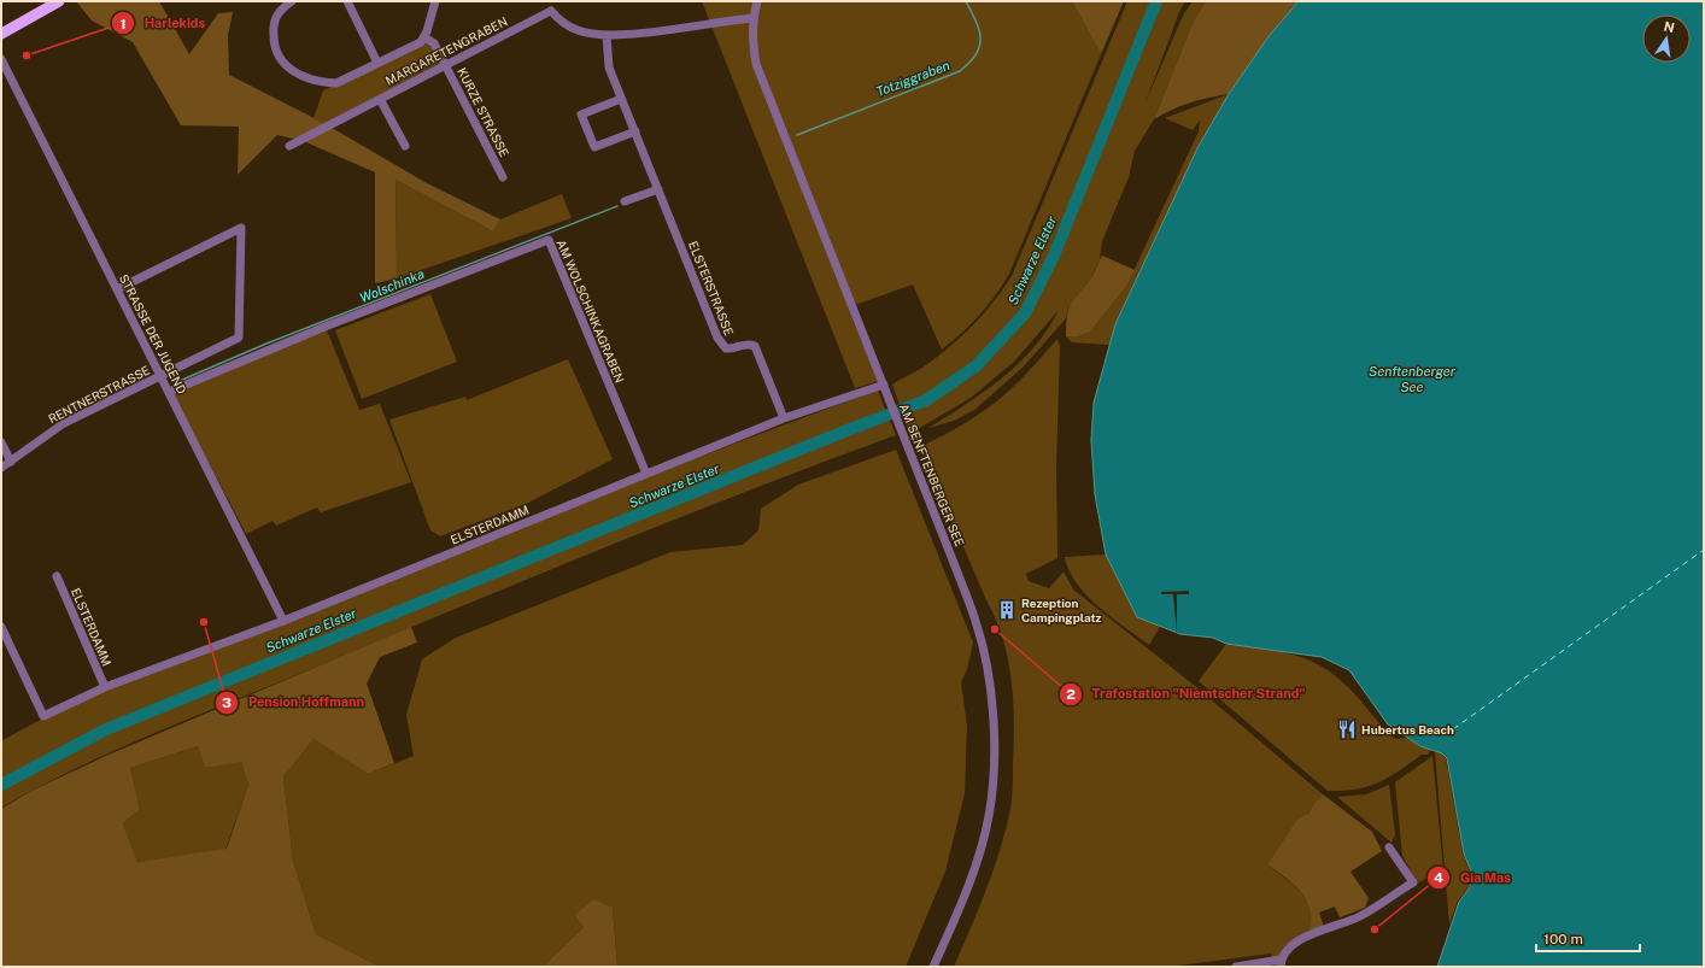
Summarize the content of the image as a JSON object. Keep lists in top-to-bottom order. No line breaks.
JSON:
{"streets":{"street":["MARGARETENGRABEN","KURZE STRASSE","ELSTERSTRASSE","AM WOLSCHINKAGRABEN","STRASSE DER JUGEND","RENTNERSTRASSE","AM SENFTENBERGER SEE","ELSTERDAMM"]},"crossings":[["MARGARETENGRABEN","KURZE STRASSE"],["ELSTERSTRASSE","ELSTERDAMM"],["AM WOLSCHINKAGRABEN","STRASSE DER JUGEND"],["AM WOLSCHINKAGRABEN","ELSTERDAMM"],["STRASSE DER JUGEND","RENTNERSTRASSE"],["STRASSE DER JUGEND","ELSTERDAMM"],["AM SENFTENBERGER SEE","ELSTERDAMM"]],"water":["Totziggraben","Schwarze Elster","Wolschinka","Senftenberger See"],"places":{"other":["Harlekids","Pension Hoffmann","Trafostation \"Niemtscher Strand\"","Gia Mas"],"building":["Rezeption Campingplatz"],"restaurant":["Hubertus Beach"]},"scale_bar":"100 m","north":"top"}
